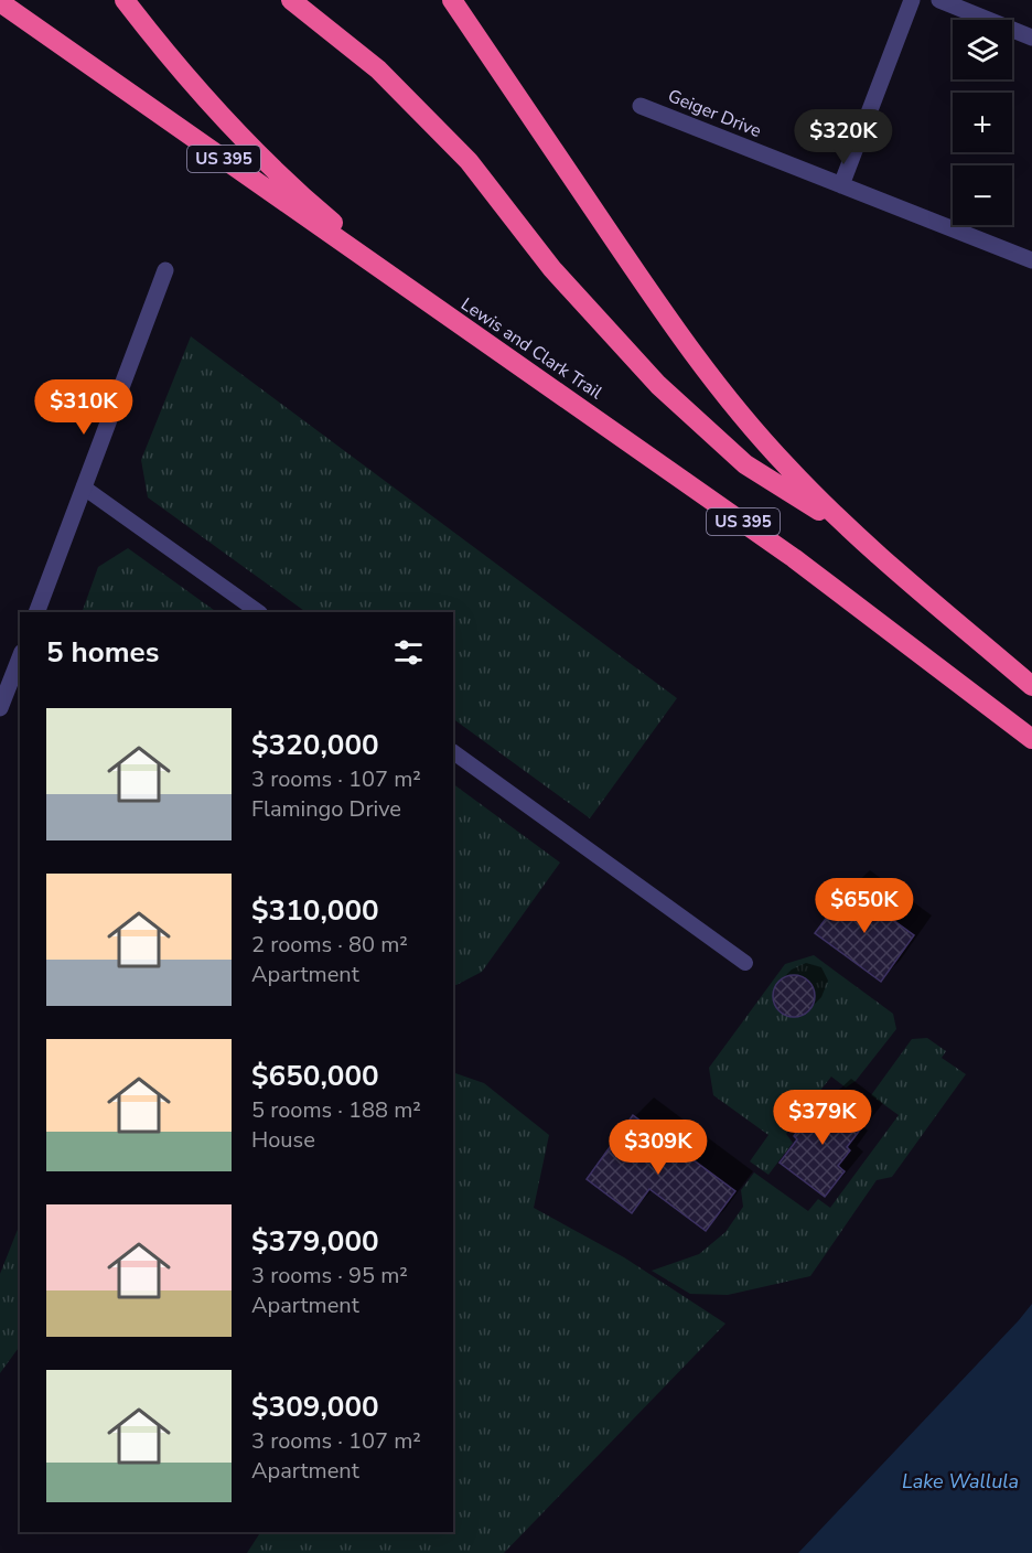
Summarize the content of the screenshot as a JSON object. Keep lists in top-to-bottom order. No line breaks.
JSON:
{"streets":{"highway":["US 395","Lewis and Clark Trail"],"street":["Geiger Drive"]},"water":["Lake Wallula"],"page":{"map_buttons":["+","−"],"price":["$320K","$310K","$650K","$379K","$309K"],"heading":"5 homes","list":[{"name":"$320,000","note":"3 rooms · 107 m² · Flamingo Drive"},{"name":"$310,000","note":"2 rooms · 80 m² · Apartment"},{"name":"$650,000","note":"5 rooms · 188 m² · House"},{"name":"$379,000","note":"3 rooms · 95 m² · Apartment"},{"name":"$309,000","note":"3 rooms · 107 m² · Apartment"}]}}
